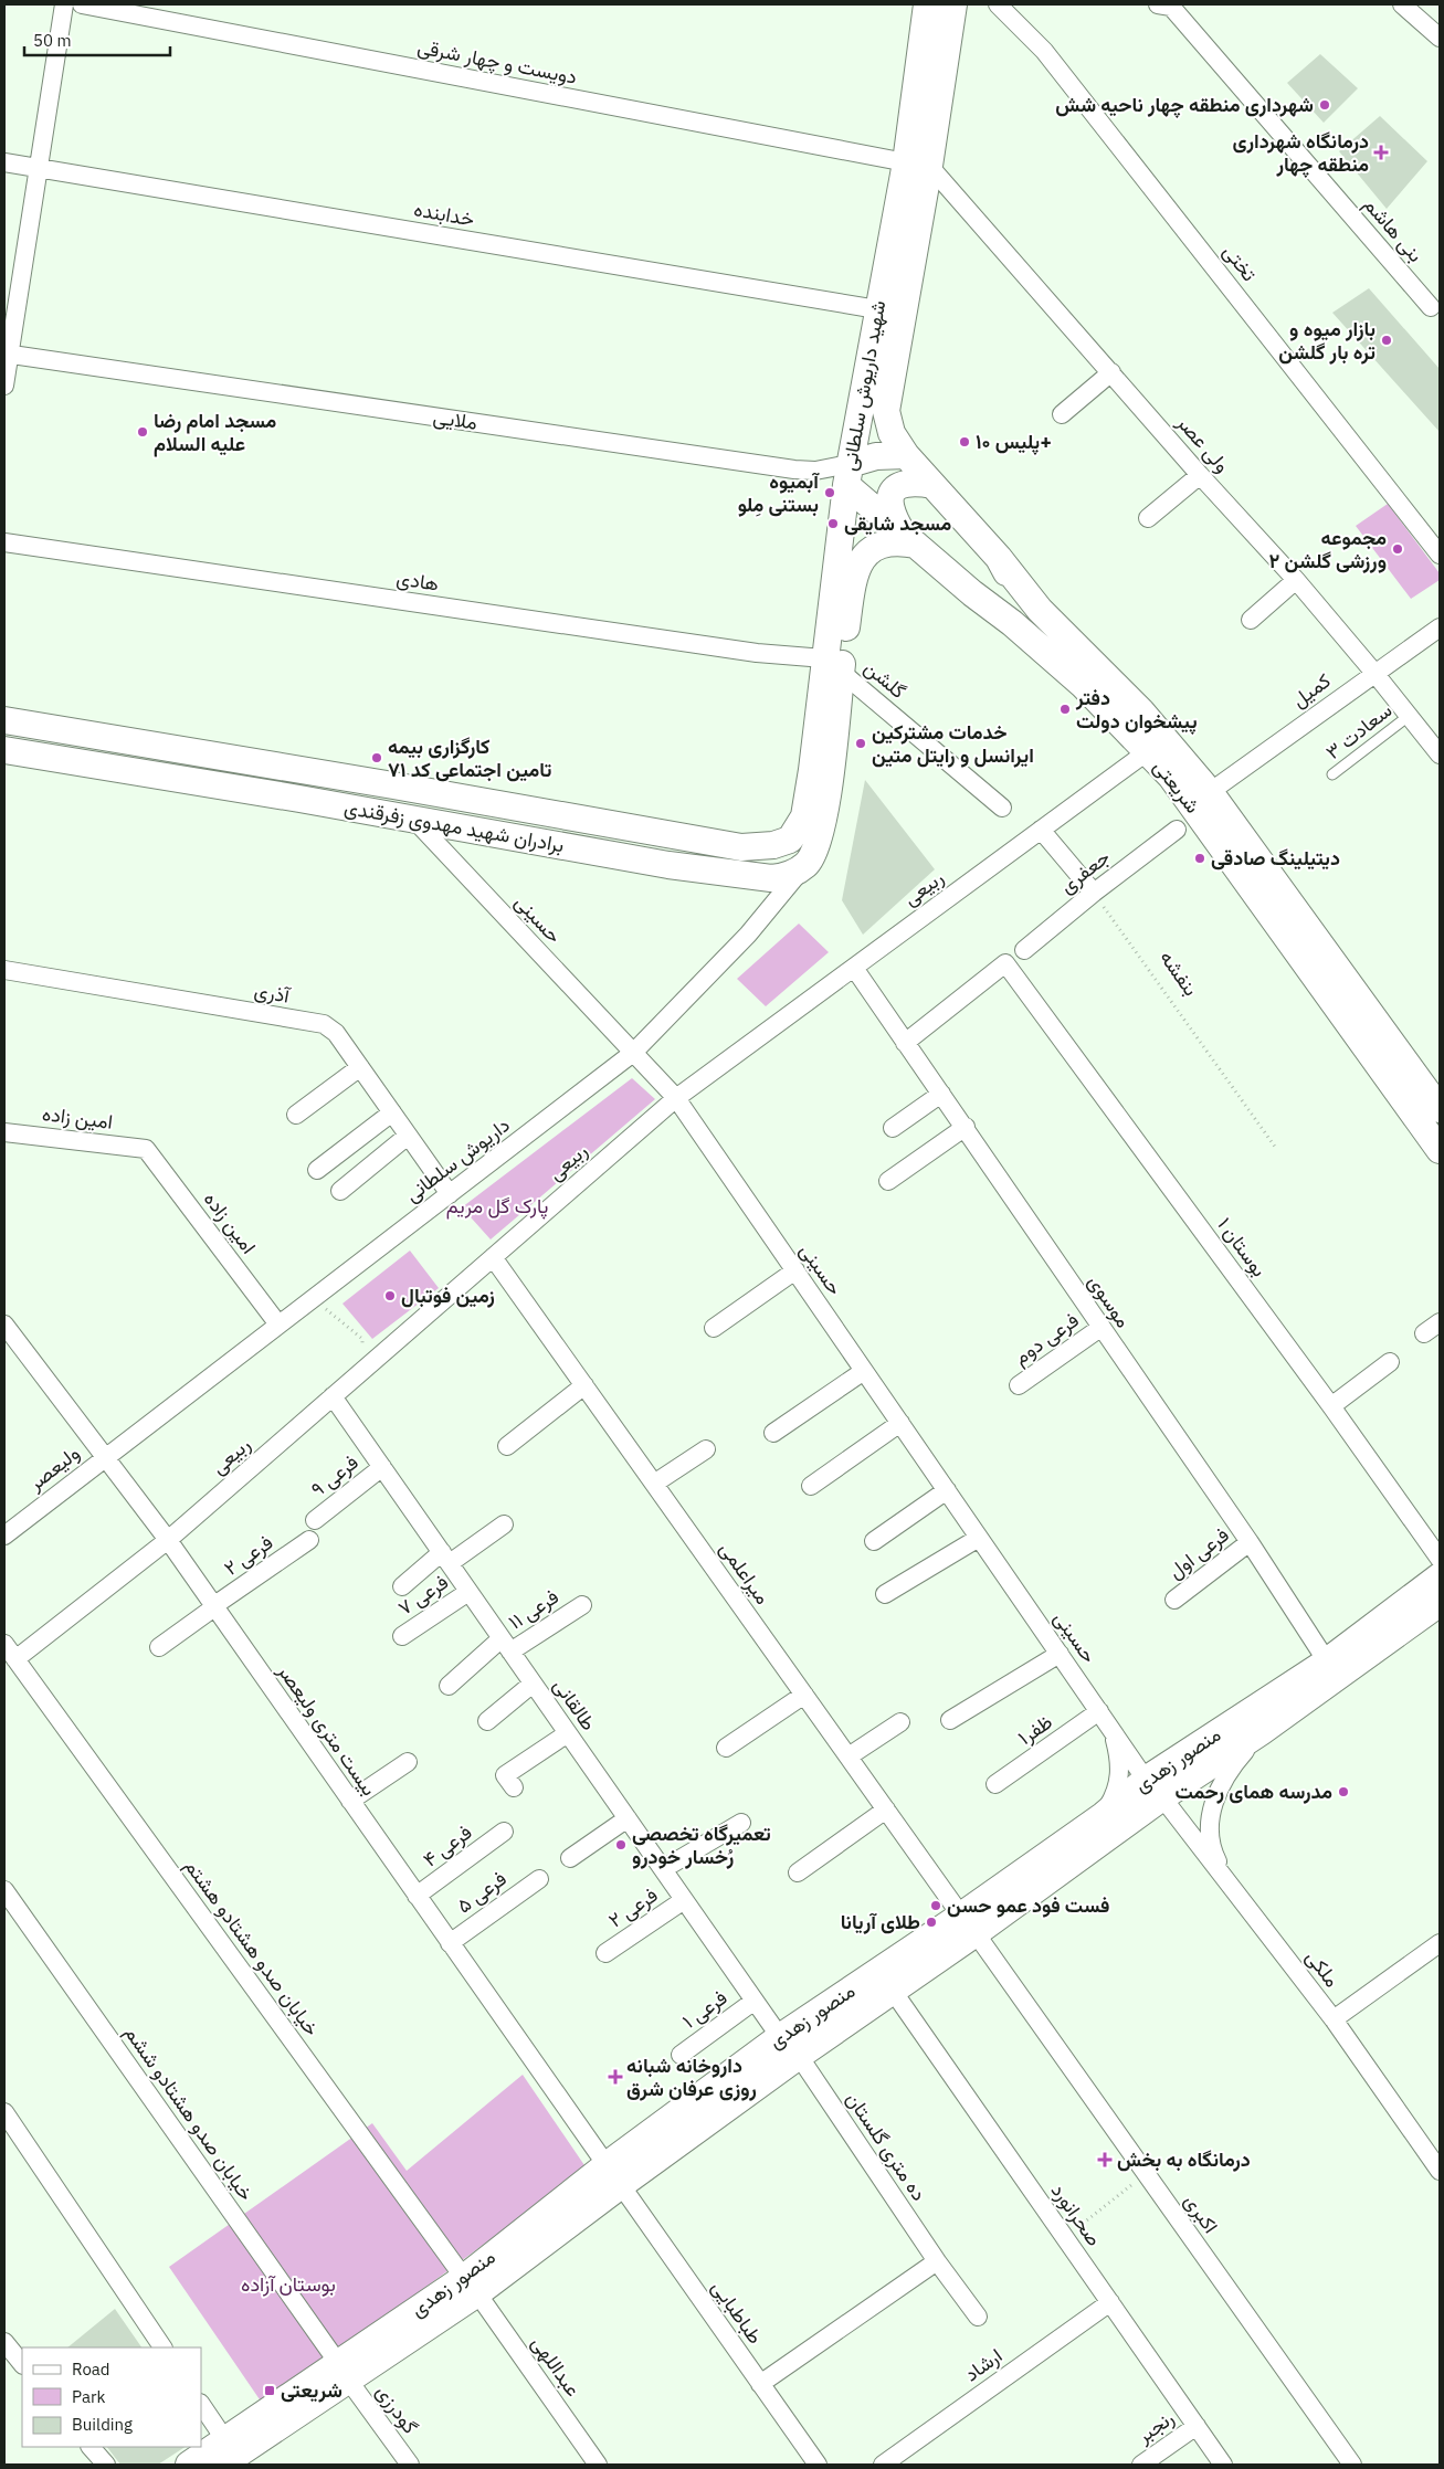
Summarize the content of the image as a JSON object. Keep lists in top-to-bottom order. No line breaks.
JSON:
{"streets":{"main road":["شهید داریوش سلطانی","ملایی","شریعتی","برادران شهید مهدوی زفرقندی","منصور زهدی"],"street":["دویست و چهار شرقی","خدابنده","بنی هاشم","تختی","ولی عصر","هادی","گلشن","کمیل","جعفری","ربیعی","حسینی","آذری","امين زاده","داریوش سلطانی","امین زاده","بوستان ۱","موسوی","فرعی دوم","ولیعصر","فرعی ۹","فرعی اول","فرعی ۲","میراعلمی","فرعی ۷","فرعی ۱۱","طالقانی","بیست متری ولیعصر","ظفر۱","فرعی ۴","فرعی ۵","خیابان صدو هشتادو هشتم","ملکی","فرعی ۱","خیابان صدو هشتادو ششم","ده متری گلستان","اکبری","صحرانورد","طباطبایی","ارشاد","عبداللهی","گودرزی","رنجبر"],"lane":["سعادت ۳"],"path":["بنفشه"]},"crossings":[["دویست و چهار شرقی","شهید داریوش سلطانی"],["دویست و چهار شرقی","ولی عصر"],["خدابنده","شهید داریوش سلطانی"],["شهید داریوش سلطانی","ملایی"],["شهید داریوش سلطانی","ولی عصر"],["شهید داریوش سلطانی","هادی"],["شهید داریوش سلطانی","گلشن"],["شهید داریوش سلطانی","شریعتی"],["شهید داریوش سلطانی","برادران شهید مهدوی زفرقندی"],["ملایی","شریعتی"],["ولی عصر","کمیل"],["ولی عصر","سعادت ۳"],["هادی","گلشن"],["کمیل","شریعتی"],["شریعتی","ربیعی"],["برادران شهید مهدوی زفرقندی","حسینی"],["برادران شهید مهدوی زفرقندی","داریوش سلطانی"],["جعفری","بنفشه"],["ربیعی","حسینی"],["ربیعی","موسوی"],["ربیعی","میراعلمی"],["ربیعی","طالقانی"],["ربیعی","بیست متری ولیعصر"],["ربیعی","خیابان صدو هشتادو هشتم"],["حسینی","داریوش سلطانی"],["حسینی","ظفر۱"],["حسینی","منصور زهدی"],["حسینی","ملکی"],["آذری","داریوش سلطانی"],["امين زاده","امین زاده"],["داریوش سلطانی","امین زاده"],["داریوش سلطانی","ولیعصر"],["داریوش سلطانی","بیست متری ولیعصر"],["بوستان ۱","موسوی"],["موسوی","فرعی دوم"],["موسوی","فرعی اول"],["موسوی","منصور زهدی"],["ولیعصر","بیست متری ولیعصر"],["فرعی ۹","طالقانی"],["فرعی ۲","طالقانی"],["فرعی ۲","بیست متری ولیعصر"],["میراعلمی","منصور زهدی"],["میراعلمی","اکبری"],["فرعی ۷","طالقانی"],["فرعی ۱۱","طالقانی"],["طالقانی","منصور زهدی"],["طالقانی","فرعی ۱"],["بیست متری ولیعصر","منصور زهدی"],["بیست متری ولیعصر","فرعی ۴"],["بیست متری ولیعصر","فرعی ۵"],["بیست متری ولیعصر","طباطبایی"],["منصور زهدی","خیابان صدو هشتادو هشتم"],["منصور زهدی","ملکی"],["منصور زهدی","خیابان صدو هشتادو ششم"],["منصور زهدی","ده متری گلستان"],["منصور زهدی","اکبری"],["منصور زهدی","صحرانورد"],["منصور زهدی","طباطبایی"],["منصور زهدی","عبداللهی"],["منصور زهدی","گودرزی"],["خیابان صدو هشتادو هشتم","عبداللهی"],["خیابان صدو هشتادو ششم","گودرزی"],["صحرانورد","ارشاد"],["صحرانورد","رنجبر"]],"parks":["پارک گل مریم","بوستان آزاده"],"places":{"other":["شهرداری منطقه چهار ناحیه شش","بازار میوه و تره بار گلشن","مسجد امام رضا علیه السلام","پلیس ۱۰+","آبمیوه بستنی مِلو","مسجد شایقی","مجموعه ورزشی گلشن ۲","دفتر پیشخوان دولت","خدمات مشترکین ایرانسل و رایتل متین","کارگزاری بیمه تامین اجتماعی کد ۷۱","دیتیلینگ صادقی","زمین فوتبال","مدرسه همای رحمت","تعمیرگاه تخصصی رُخسار خودرو","فست فود عمو حسن","طلای آریانا"],"health":["درمانگاه شهرداری منطقه چهار","داروخانه شبانه روزی عرفان شرق","درمانگاه به بخش"],"transit":["شریعتی"]},"legend":["Road","Park","Building"],"scale_bar":"50 m"}
